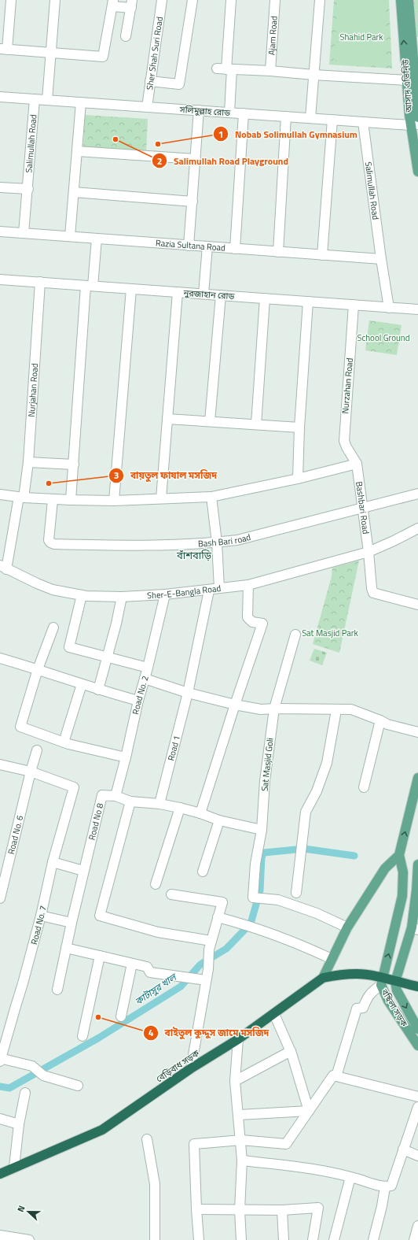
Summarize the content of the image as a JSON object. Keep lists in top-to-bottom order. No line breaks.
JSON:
{"streets":{"highway":["বেড়িবাধ সড়ক"],"main road":["আসাদ এভিনিউ","বছিলা সড়ক"],"street":["Ajam Road","Sher Shah Suri Road","সলিমুল্লাহ রোড","Salimullah Road","Razia Sultana Road","নুরজাহান রোড","Nurzahan Road","Nurjahan Road","Bashbari Road","Bash Bari road","Sher-E-Bangla Road","Road No. 2","Road 1","Sat Masjid Goli","Road No 8","Road No. 6","Road No. 7"]},"crossings":[["Sher Shah Suri Road","সলিমুল্লাহ রোড"],["আসাদ এভিনিউ","সলিমুল্লাহ রোড"],["সলিমুল্লাহ রোড","Salimullah Road"],["Salimullah Road","Razia Sultana Road"],["Salimullah Road","নুরজাহান রোড"],["নুরজাহান রোড","Nurzahan Road"],["নুরজাহান রোড","Nurjahan Road"],["Nurzahan Road","Bashbari Road"],["Nurjahan Road","Sher-E-Bangla Road"],["Bashbari Road","Bash Bari road"],["Bashbari Road","Sher-E-Bangla Road"],["Sher-E-Bangla Road","Road No. 2"],["Sher-E-Bangla Road","Road 1"],["Road No. 2","Road No 8"],["Road 1","Road No 8"],["Sat Masjid Goli","Road No 8"],["Road No. 6","Road No. 7"],["বছিলা সড়ক","বেড়িবাধ সড়ক"]],"districts":["বাঁশবাড়ি"],"water":["কাটাসুর খাল"],"parks":["Shahid Park","School Ground","Sat Masjid Park"],"places":["Salimullah Road Playground","Nobab Solimullah Gymnasium","বায়তুল ফাযাল মসজিদ","বাইতুল কুদ্দুস জামে মসজিদ"],"north":"left"}
